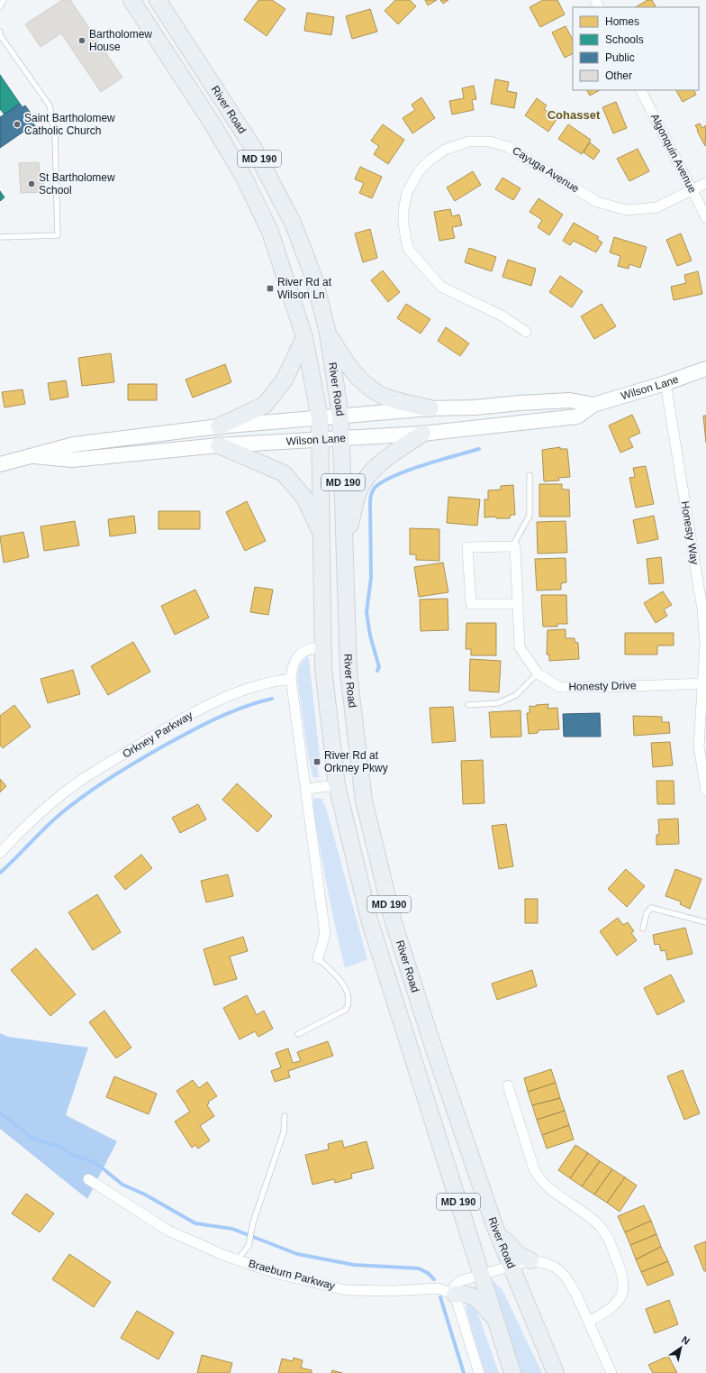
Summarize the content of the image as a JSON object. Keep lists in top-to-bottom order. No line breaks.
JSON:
{"streets":{"main road":["River Road","MD 190","Wilson Lane"],"street":["Algonquin Avenue","Cayuga Avenue","Honesty Way","Honesty Drive","Orkney Parkway","Braeburn Parkway"]},"crossings":[["River Road","Wilson Lane"],["Algonquin Avenue","Cayuga Avenue"],["Wilson Lane","Honesty Way"],["Honesty Way","Honesty Drive"]],"districts":["Cohasset"],"places":{"other":["Bartholomew House","Saint Bartholomew Catholic Church","St Bartholomew School"],"transit":["River Rd at Wilson Ln","River Rd at Orkney Pkwy"]},"legend":["Homes","Schools","Public","Other"],"north":"top right"}
